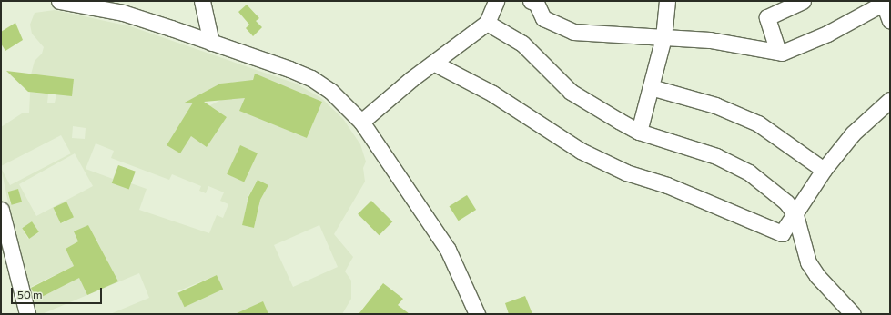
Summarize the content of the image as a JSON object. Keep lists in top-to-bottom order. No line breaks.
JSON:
{"scale_bar":"50 m"}
